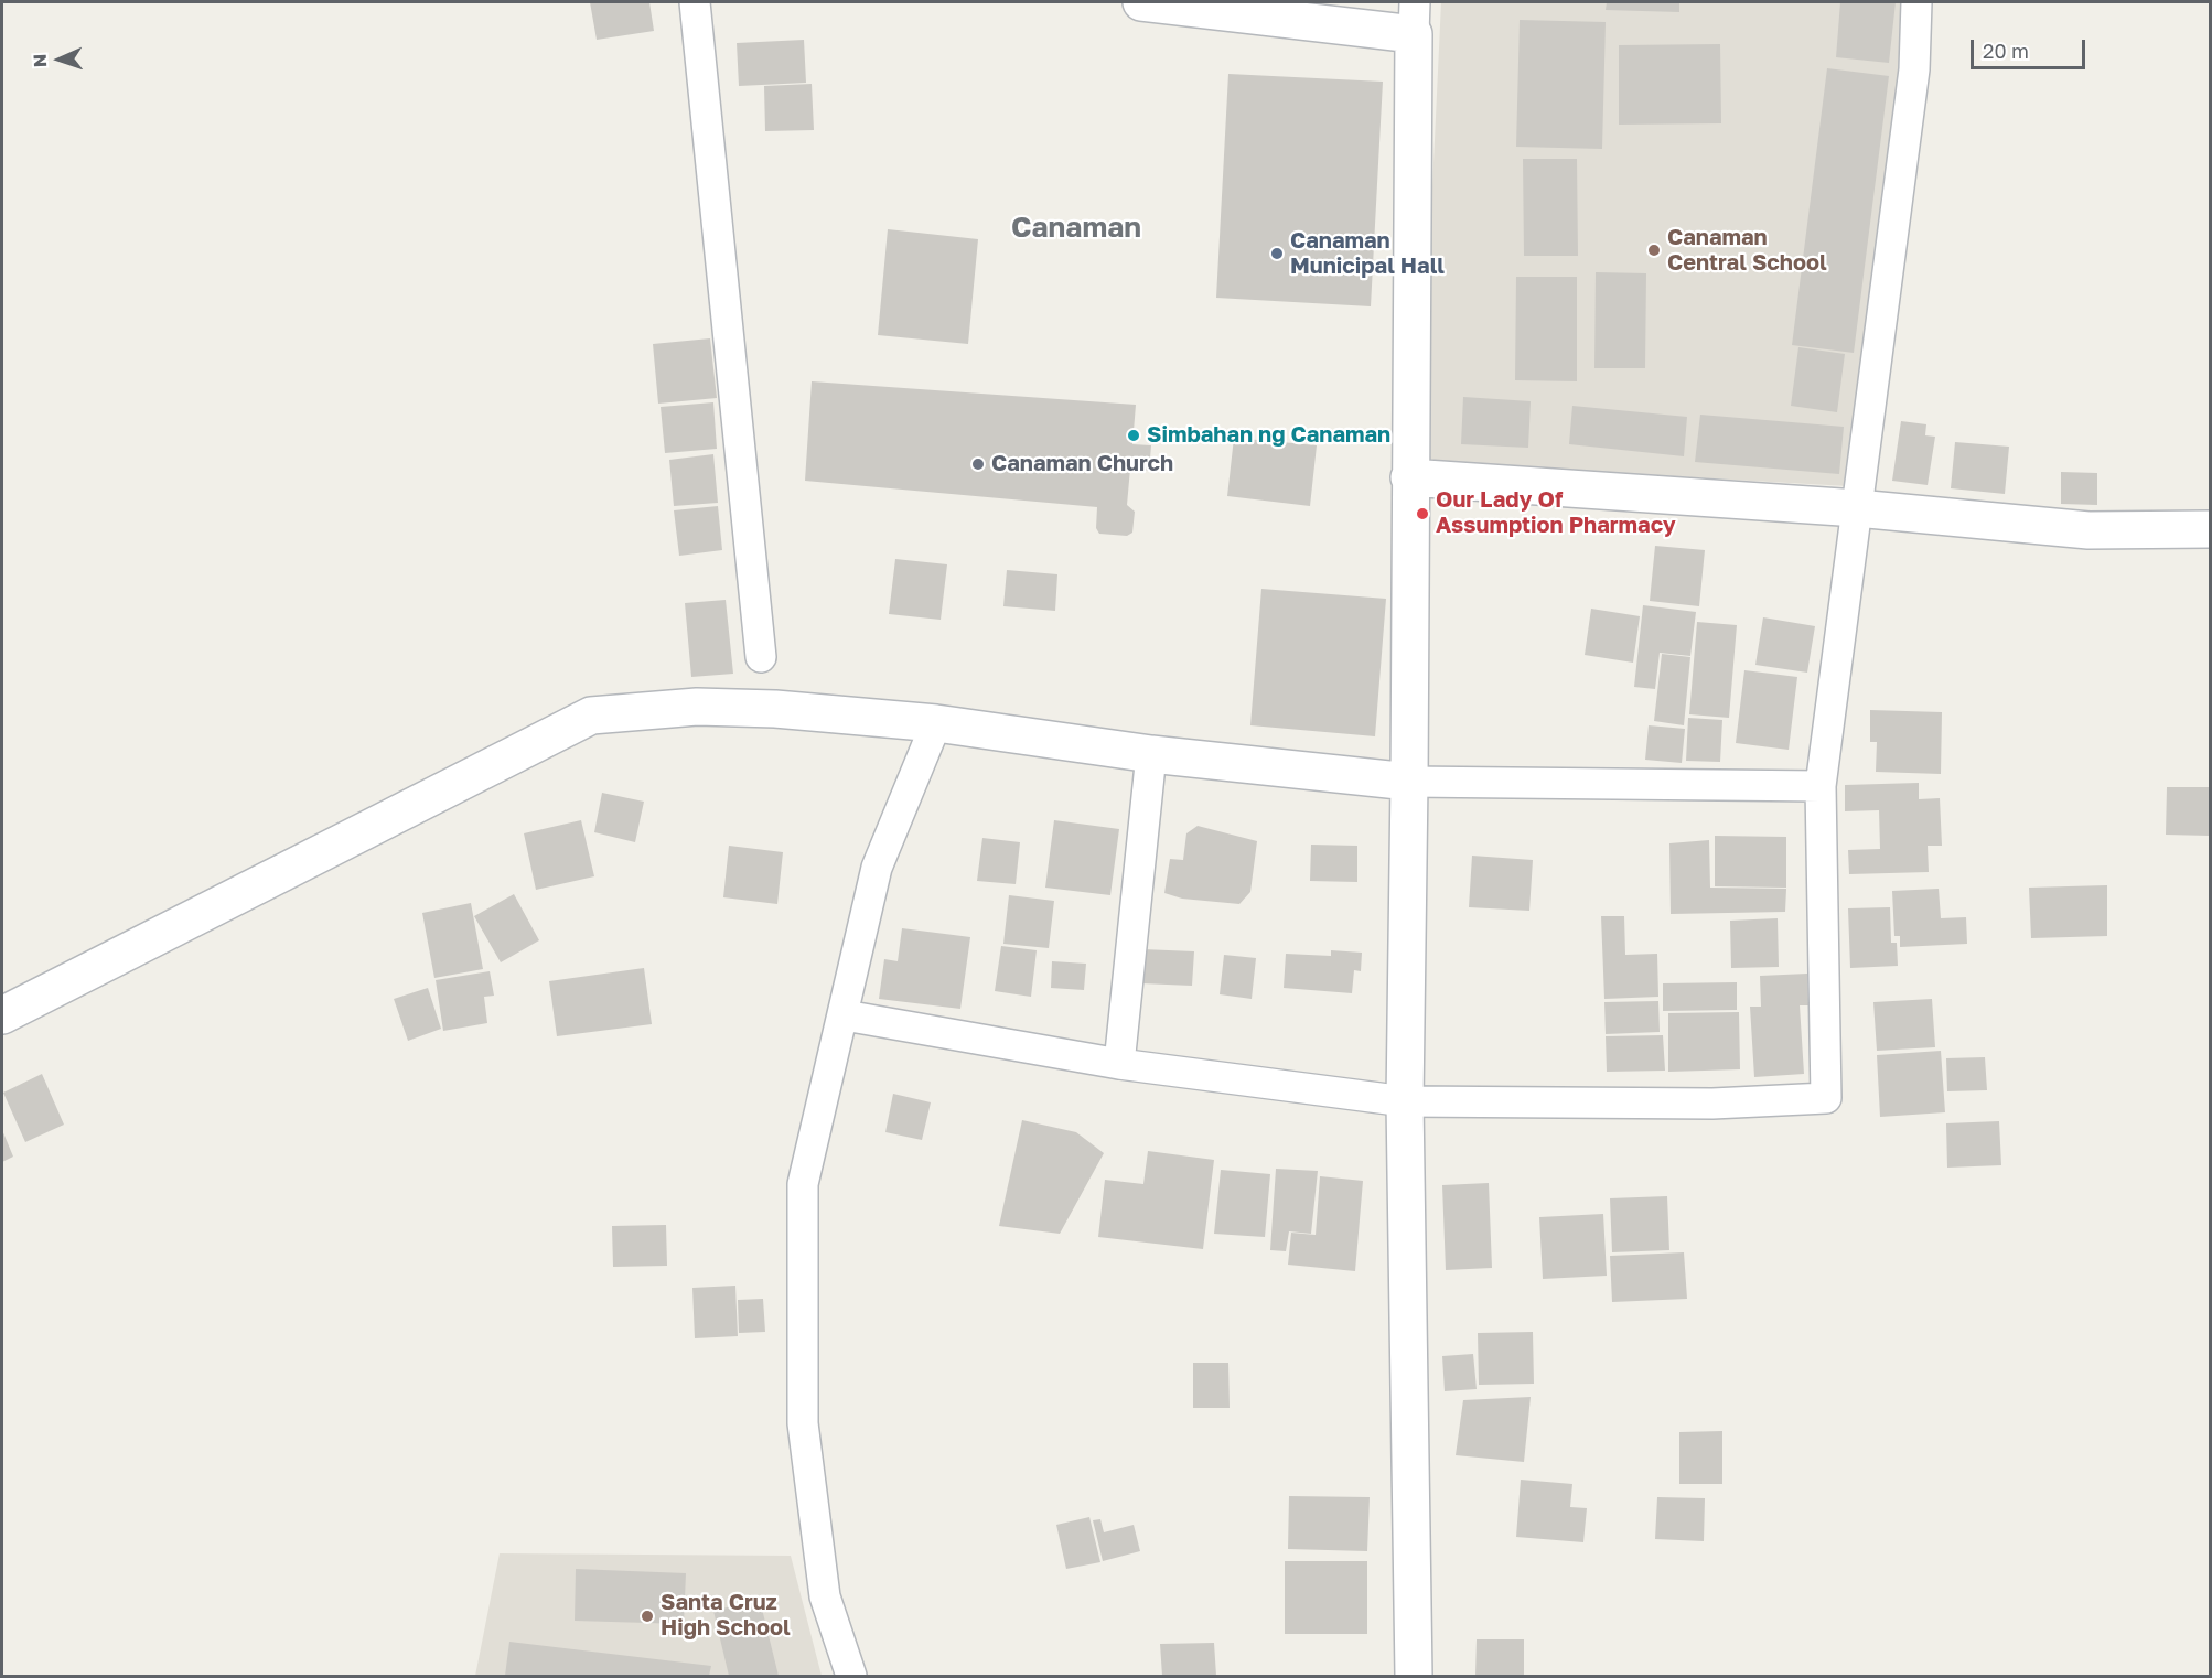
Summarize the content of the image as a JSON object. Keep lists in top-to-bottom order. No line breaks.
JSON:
{"districts":["Canaman"],"places":["Canaman Central School","Canaman Municipal Hall","Simbahan ng Canaman","Canaman Church","Our Lady Of Assumption Pharmacy","Santa Cruz High School"],"scale_bar":"20 m","north":"left"}
